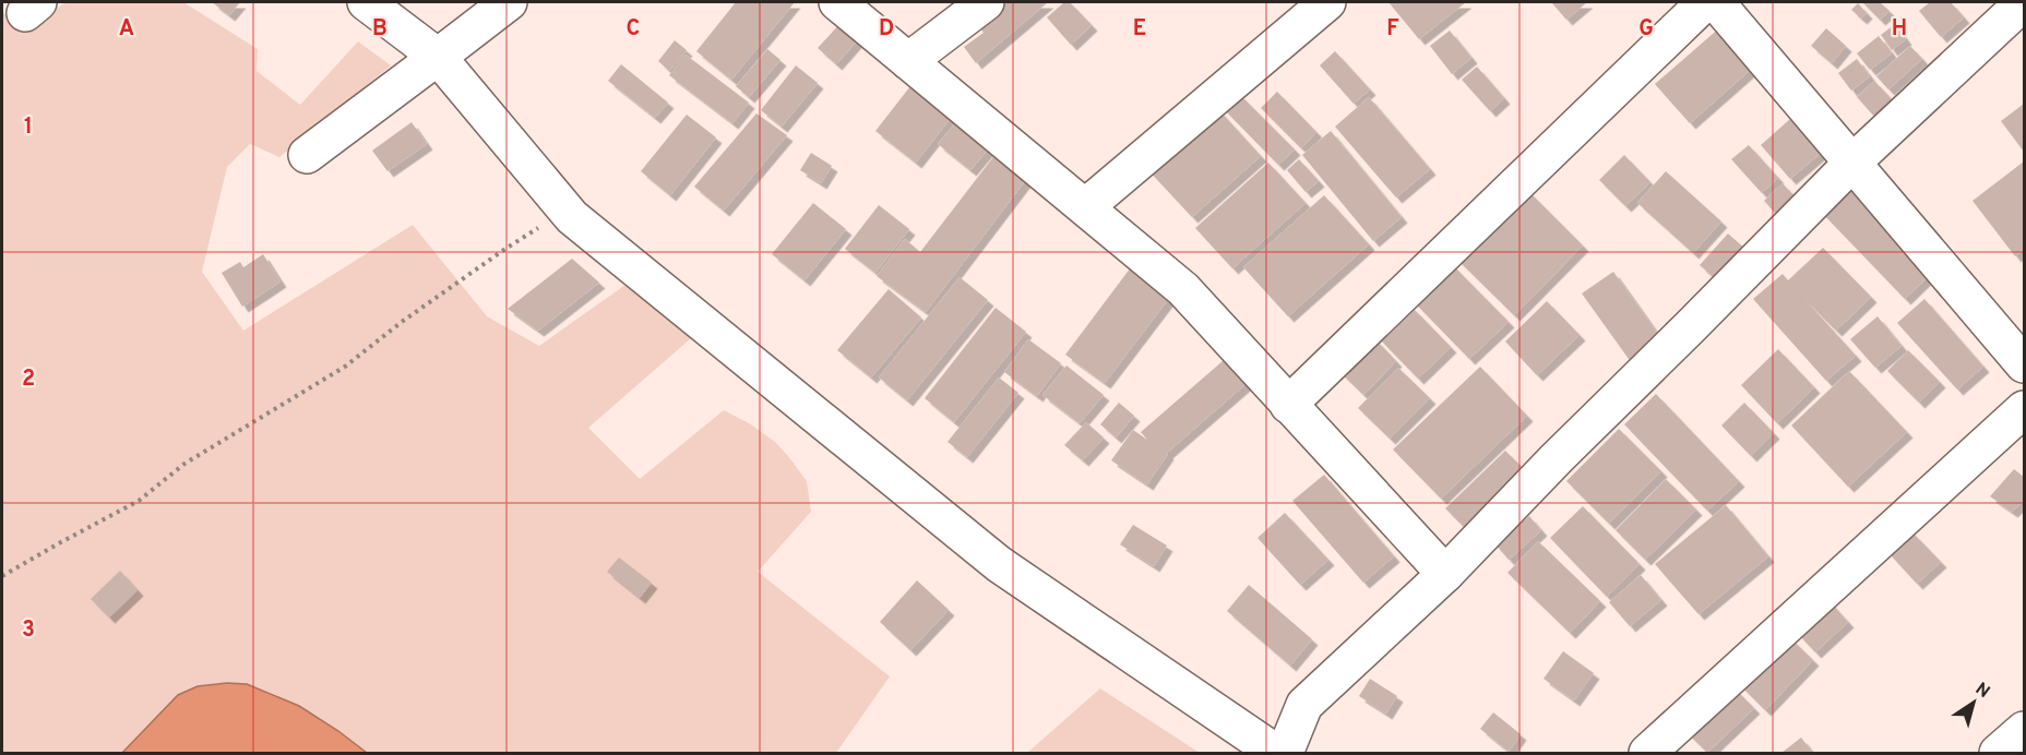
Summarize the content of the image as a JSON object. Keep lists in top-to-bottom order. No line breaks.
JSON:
{"north":"top right","grid":{"columns":["A","B","C","D","E","F","G","H"],"rows":["1","2","3"]}}
